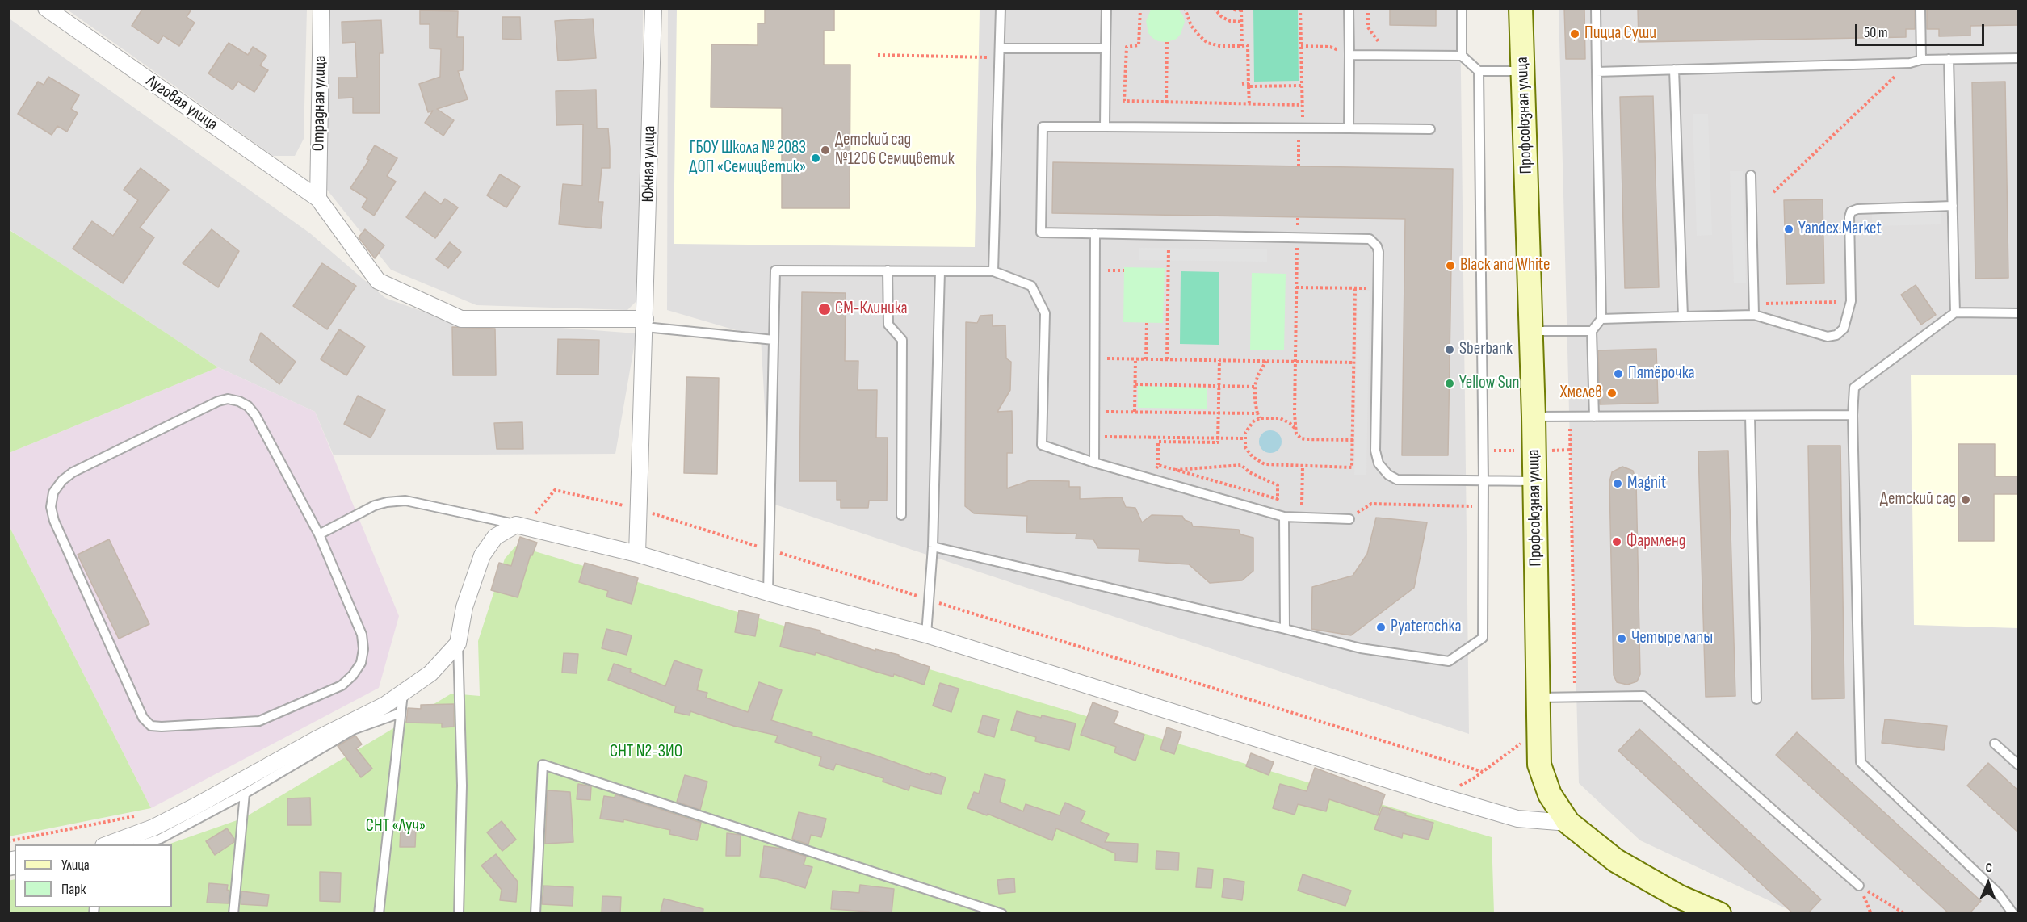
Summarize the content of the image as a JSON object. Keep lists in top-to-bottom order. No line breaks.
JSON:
{"streets":{"main road":["Профсоюзная улица"],"street":["Луговая улица","Отрадная улица","Южная улица"]},"crossings":[["Луговая улица","Отрадная улица"],["Луговая улица","Южная улица"]],"parks":["СНТ N2-ЗИО","СНТ «Луч»"],"places":["Пицца Суши","Детский сад №1206 Семицветик","ГБОУ Школа № 2083 ДОП «Семицветик»","Yandex.Market","Black and White","СМ-Клиника","Sberbank","Пятёрочка","Yellow Sun","Хмелев","Magnit","Детский сад","Фармленд","Pyaterochka","Четыре лапы"],"legend":["Улица","Парк"],"scale_bar":"50 m","north":"top"}
